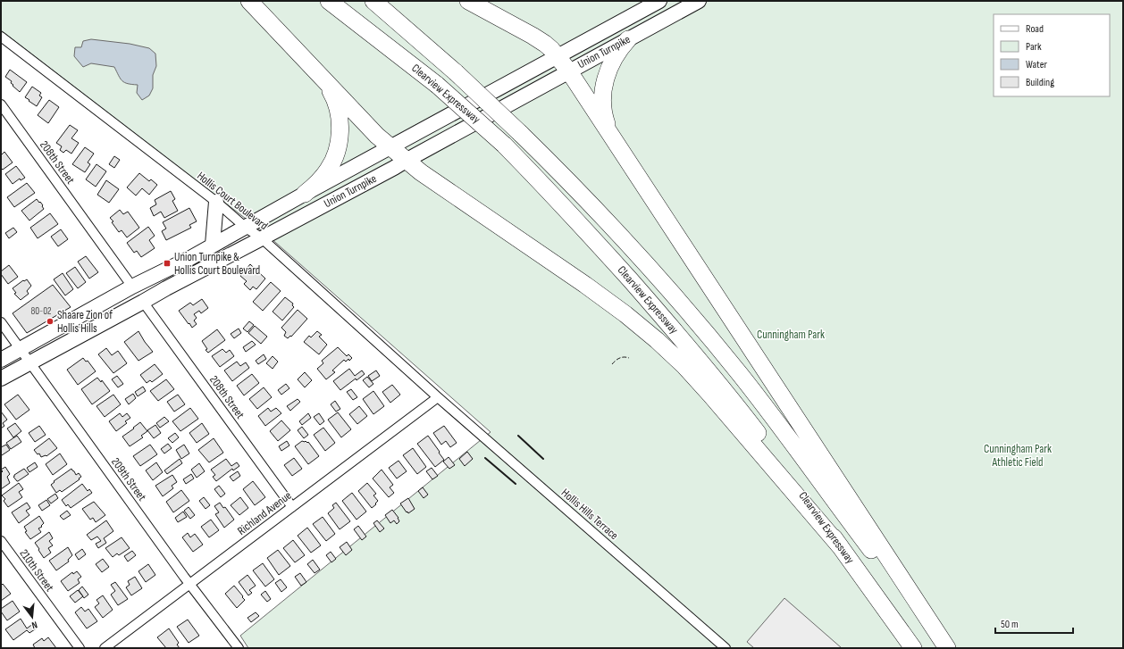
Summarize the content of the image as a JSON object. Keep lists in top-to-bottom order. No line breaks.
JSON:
{"streets":{"highway":["Clearview Expressway"],"main road":["Union Turnpike"],"street":["208th Street","Hollis Court Boulevard","209th Street","Richland Avenue","Hollis Hills Terrace","210th Street"]},"crossings":[["Union Turnpike","208th Street"],["Union Turnpike","Hollis Court Boulevard"],["Union Turnpike","209th Street"],["208th Street","Richland Avenue"],["Hollis Court Boulevard","Richland Avenue"],["Hollis Court Boulevard","Hollis Hills Terrace"],["209th Street","Richland Avenue"],["Richland Avenue","Hollis Hills Terrace"]],"parks":["Cunningham Park","Cunningham Park Athletic Field"],"places":{"transit":["Union Turnpike & Hollis Court Boulevard"],"other":["Shaare Zion of Hollis Hills"]},"house_numbers":["80-02"],"legend":["Road","Park","Water","Building"],"scale_bar":"50 m","north":"bottom"}
